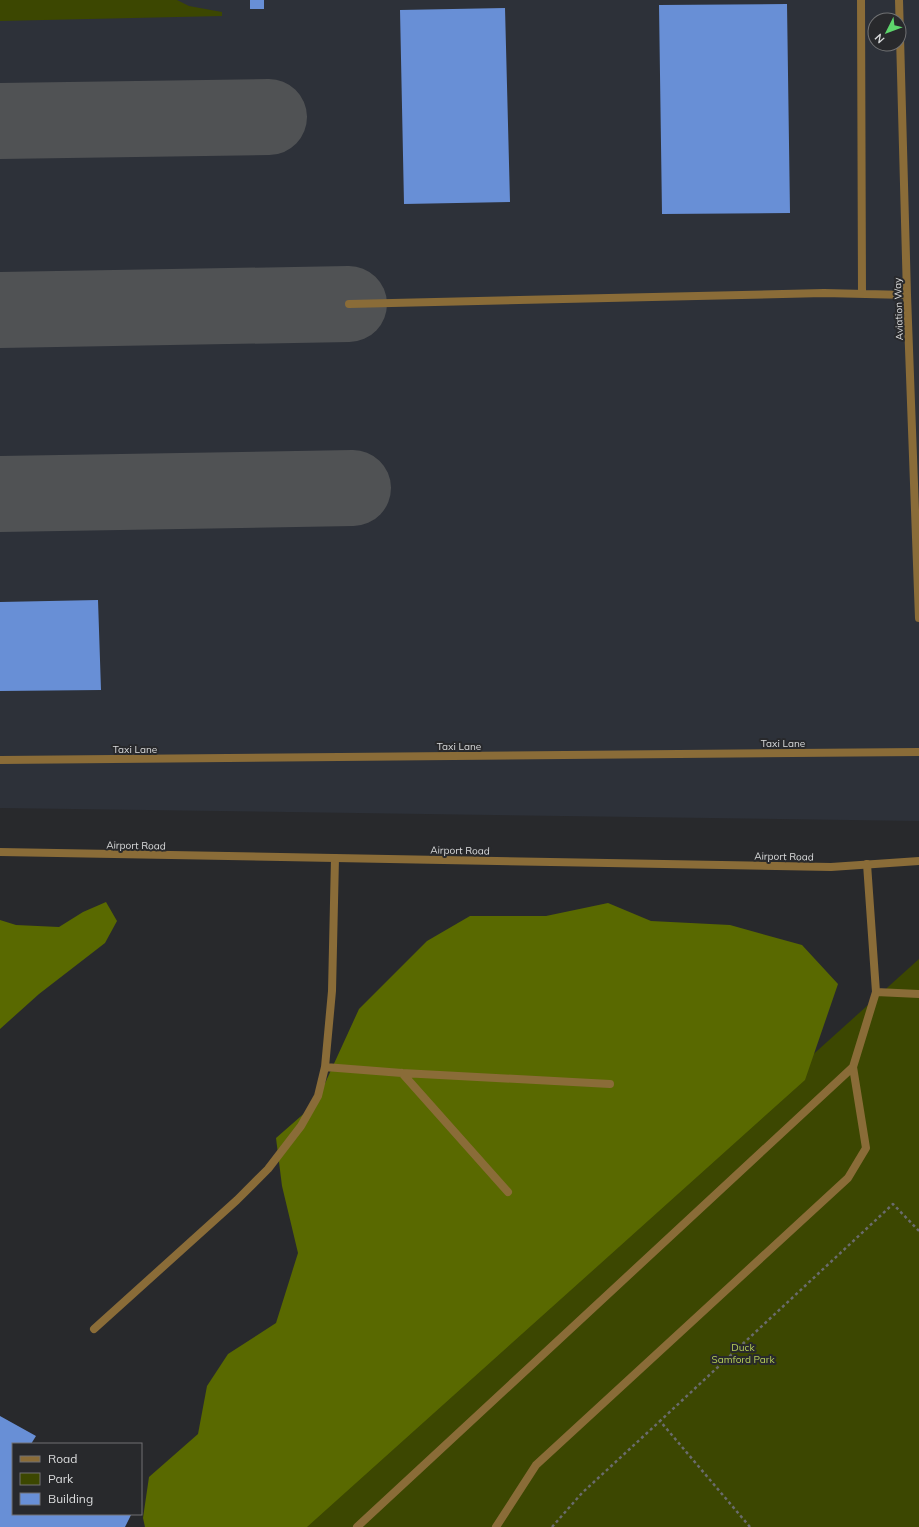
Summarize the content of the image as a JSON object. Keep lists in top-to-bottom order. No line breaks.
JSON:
{"streets":{"street":["Aviation Way","Taxi Lane","Airport Road"]},"parks":["Duck Samford Park"],"legend":["Road","Park","Building"],"north":"bottom left"}
